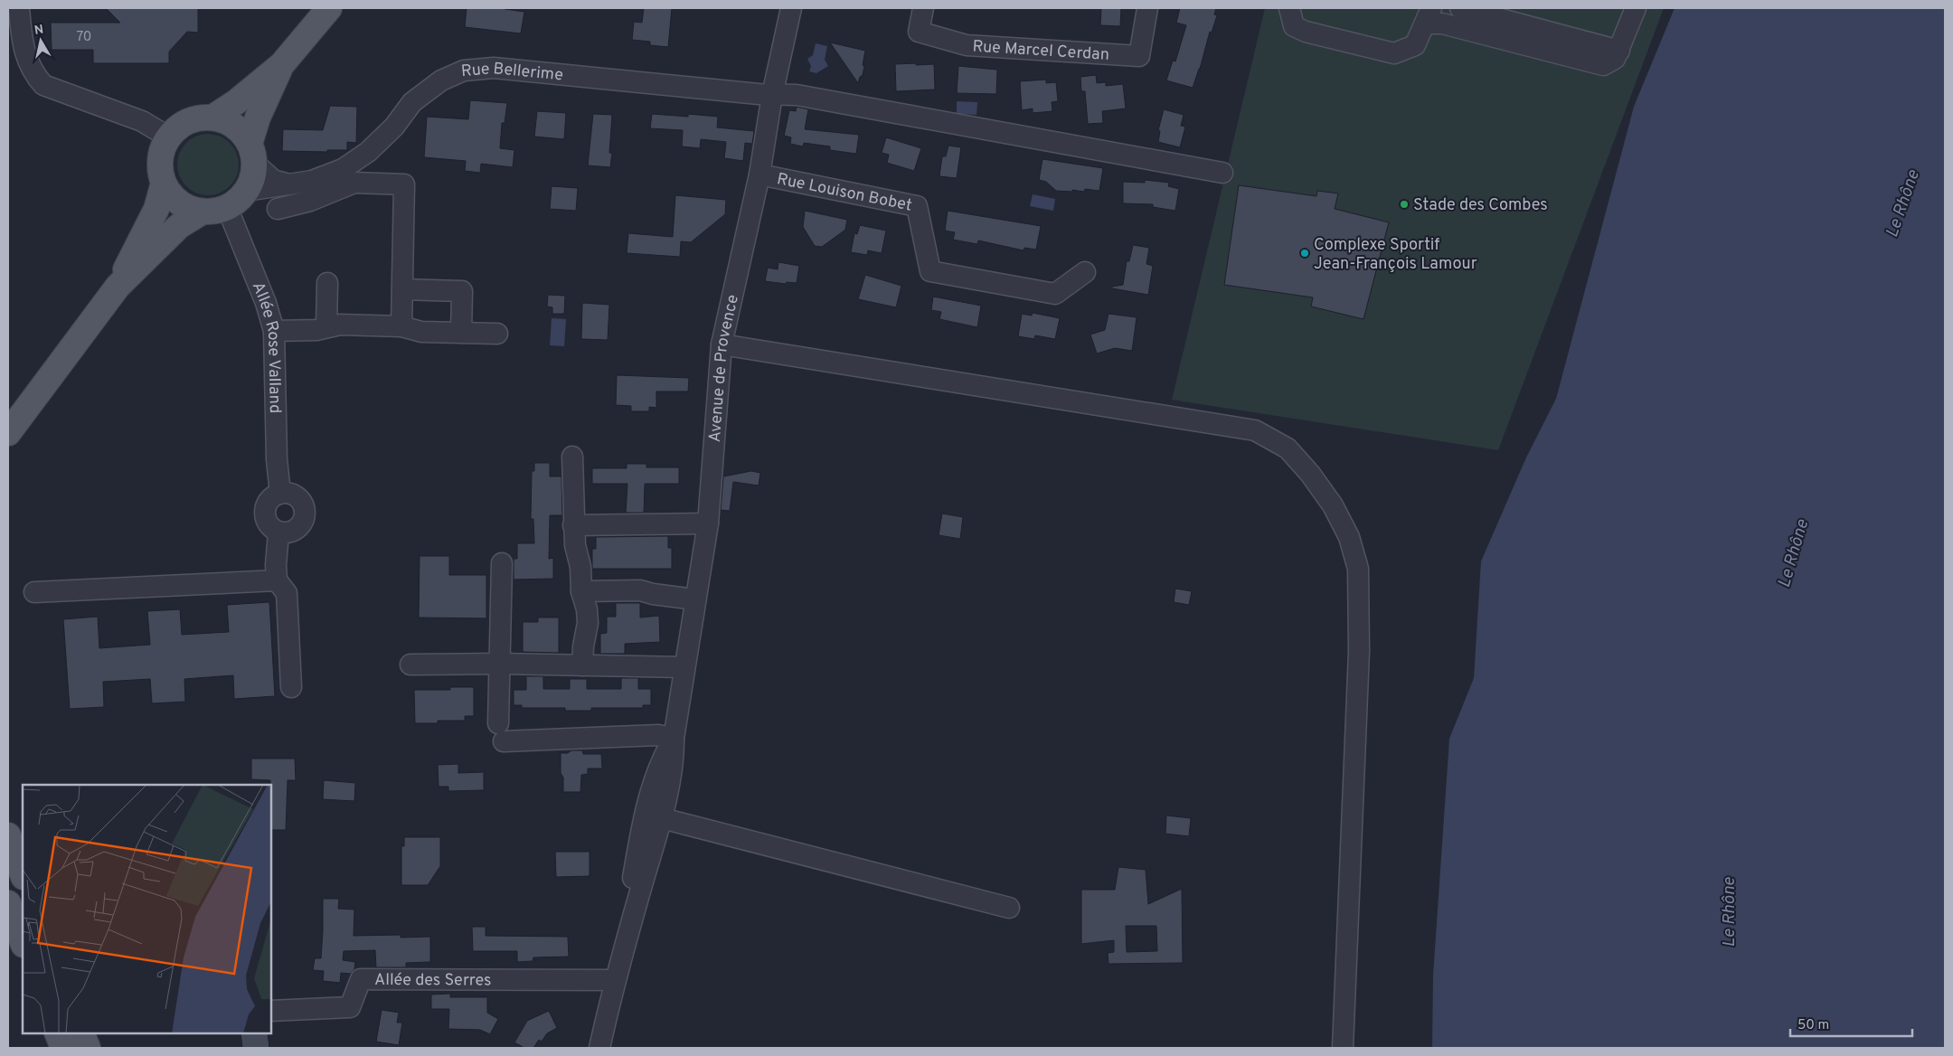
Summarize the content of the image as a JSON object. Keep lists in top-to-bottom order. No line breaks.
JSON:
{"streets":{"street":["Rue Marcel Cerdan","Rue Bellerime","Rue Louison Bobet","Allée Rose Valland","Avenue de Provence","Allée des Serres"]},"crossings":[["Rue Bellerime","Allée Rose Valland"],["Rue Bellerime","Avenue de Provence"],["Rue Louison Bobet","Avenue de Provence"]],"water":["Le Rhône"],"places":["Stade des Combes","Complexe Sportif Jean-François Lamour"],"house_numbers":["70"],"scale_bar":"50 m","north":"top"}
